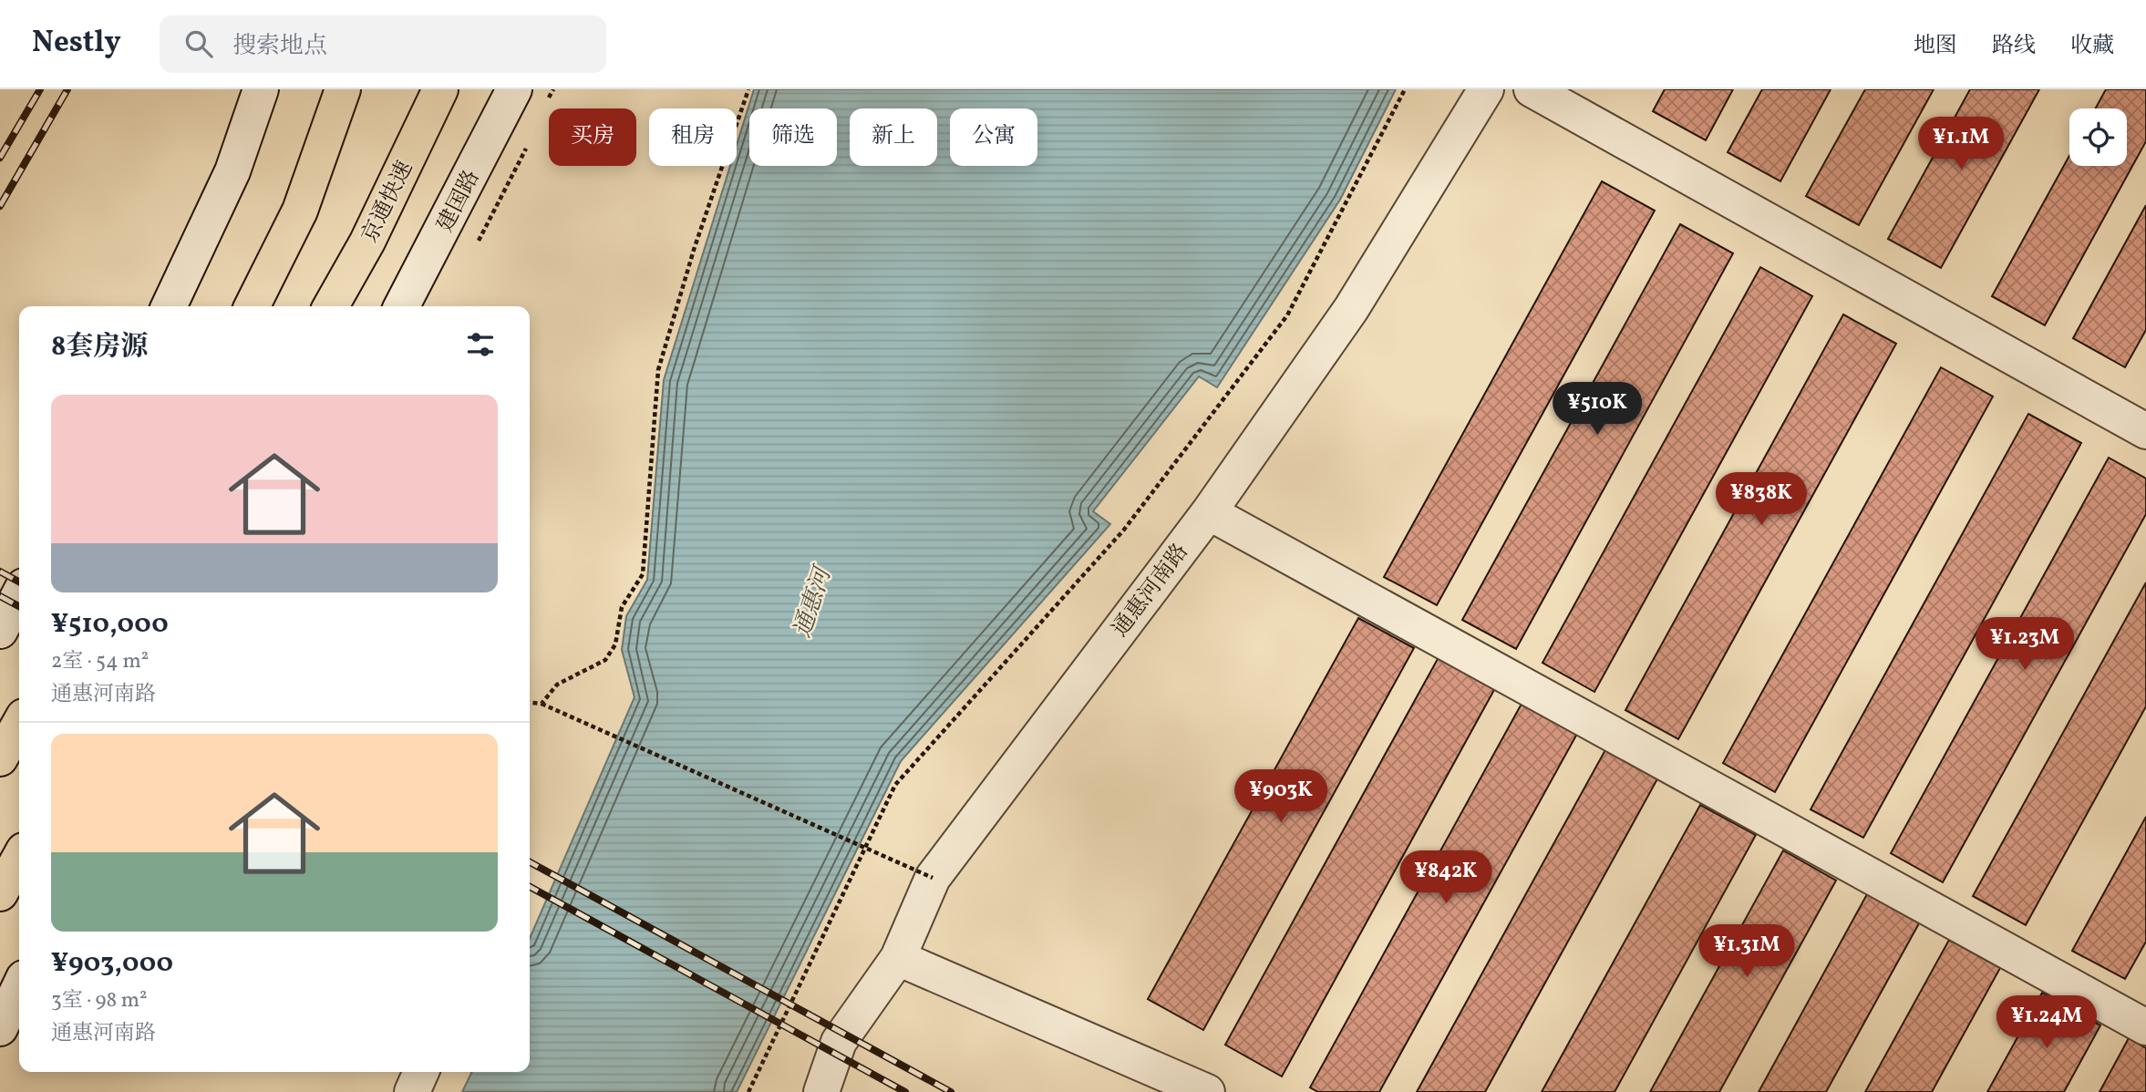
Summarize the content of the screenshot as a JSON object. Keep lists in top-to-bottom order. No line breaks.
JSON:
{"streets":{"highway":["京通快速"],"street":["建国路","通惠河南路"]},"water":["通惠河"],"page":{"header":"Nestly","search":"搜索地点","nav":["地图","路线","收藏"],"chip":["买房","租房","筛选","新上","公寓"],"price":["¥1.1M","¥510K","¥838K","¥1.23M","¥903K","¥842K","¥1.31M","¥1.24M"],"heading":"8套房源","list":[{"name":"¥510,000","note":"2室 · 54 m² · 通惠河南路"},{"name":"¥903,000","note":"3室 · 98 m² · 通惠河南路"}]}}
